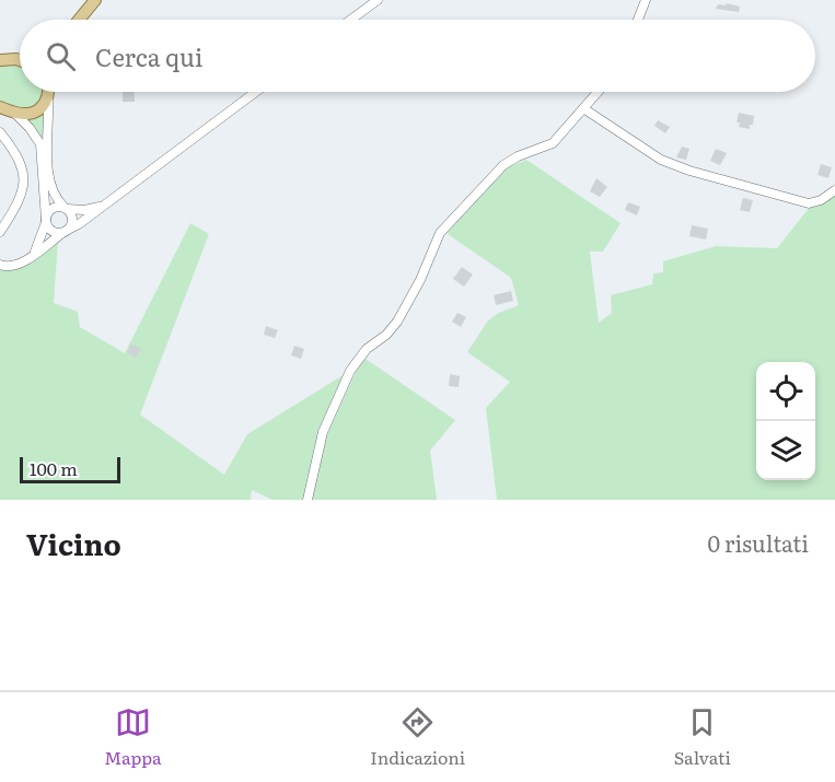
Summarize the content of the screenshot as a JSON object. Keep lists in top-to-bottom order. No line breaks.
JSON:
{"scale_bar":"100 m","page":{"search":"Cerca qui","scale":"100 m","heading":["Vicino","0 risultati"],"nav":["Mappa","Indicazioni","Salvati"]}}
